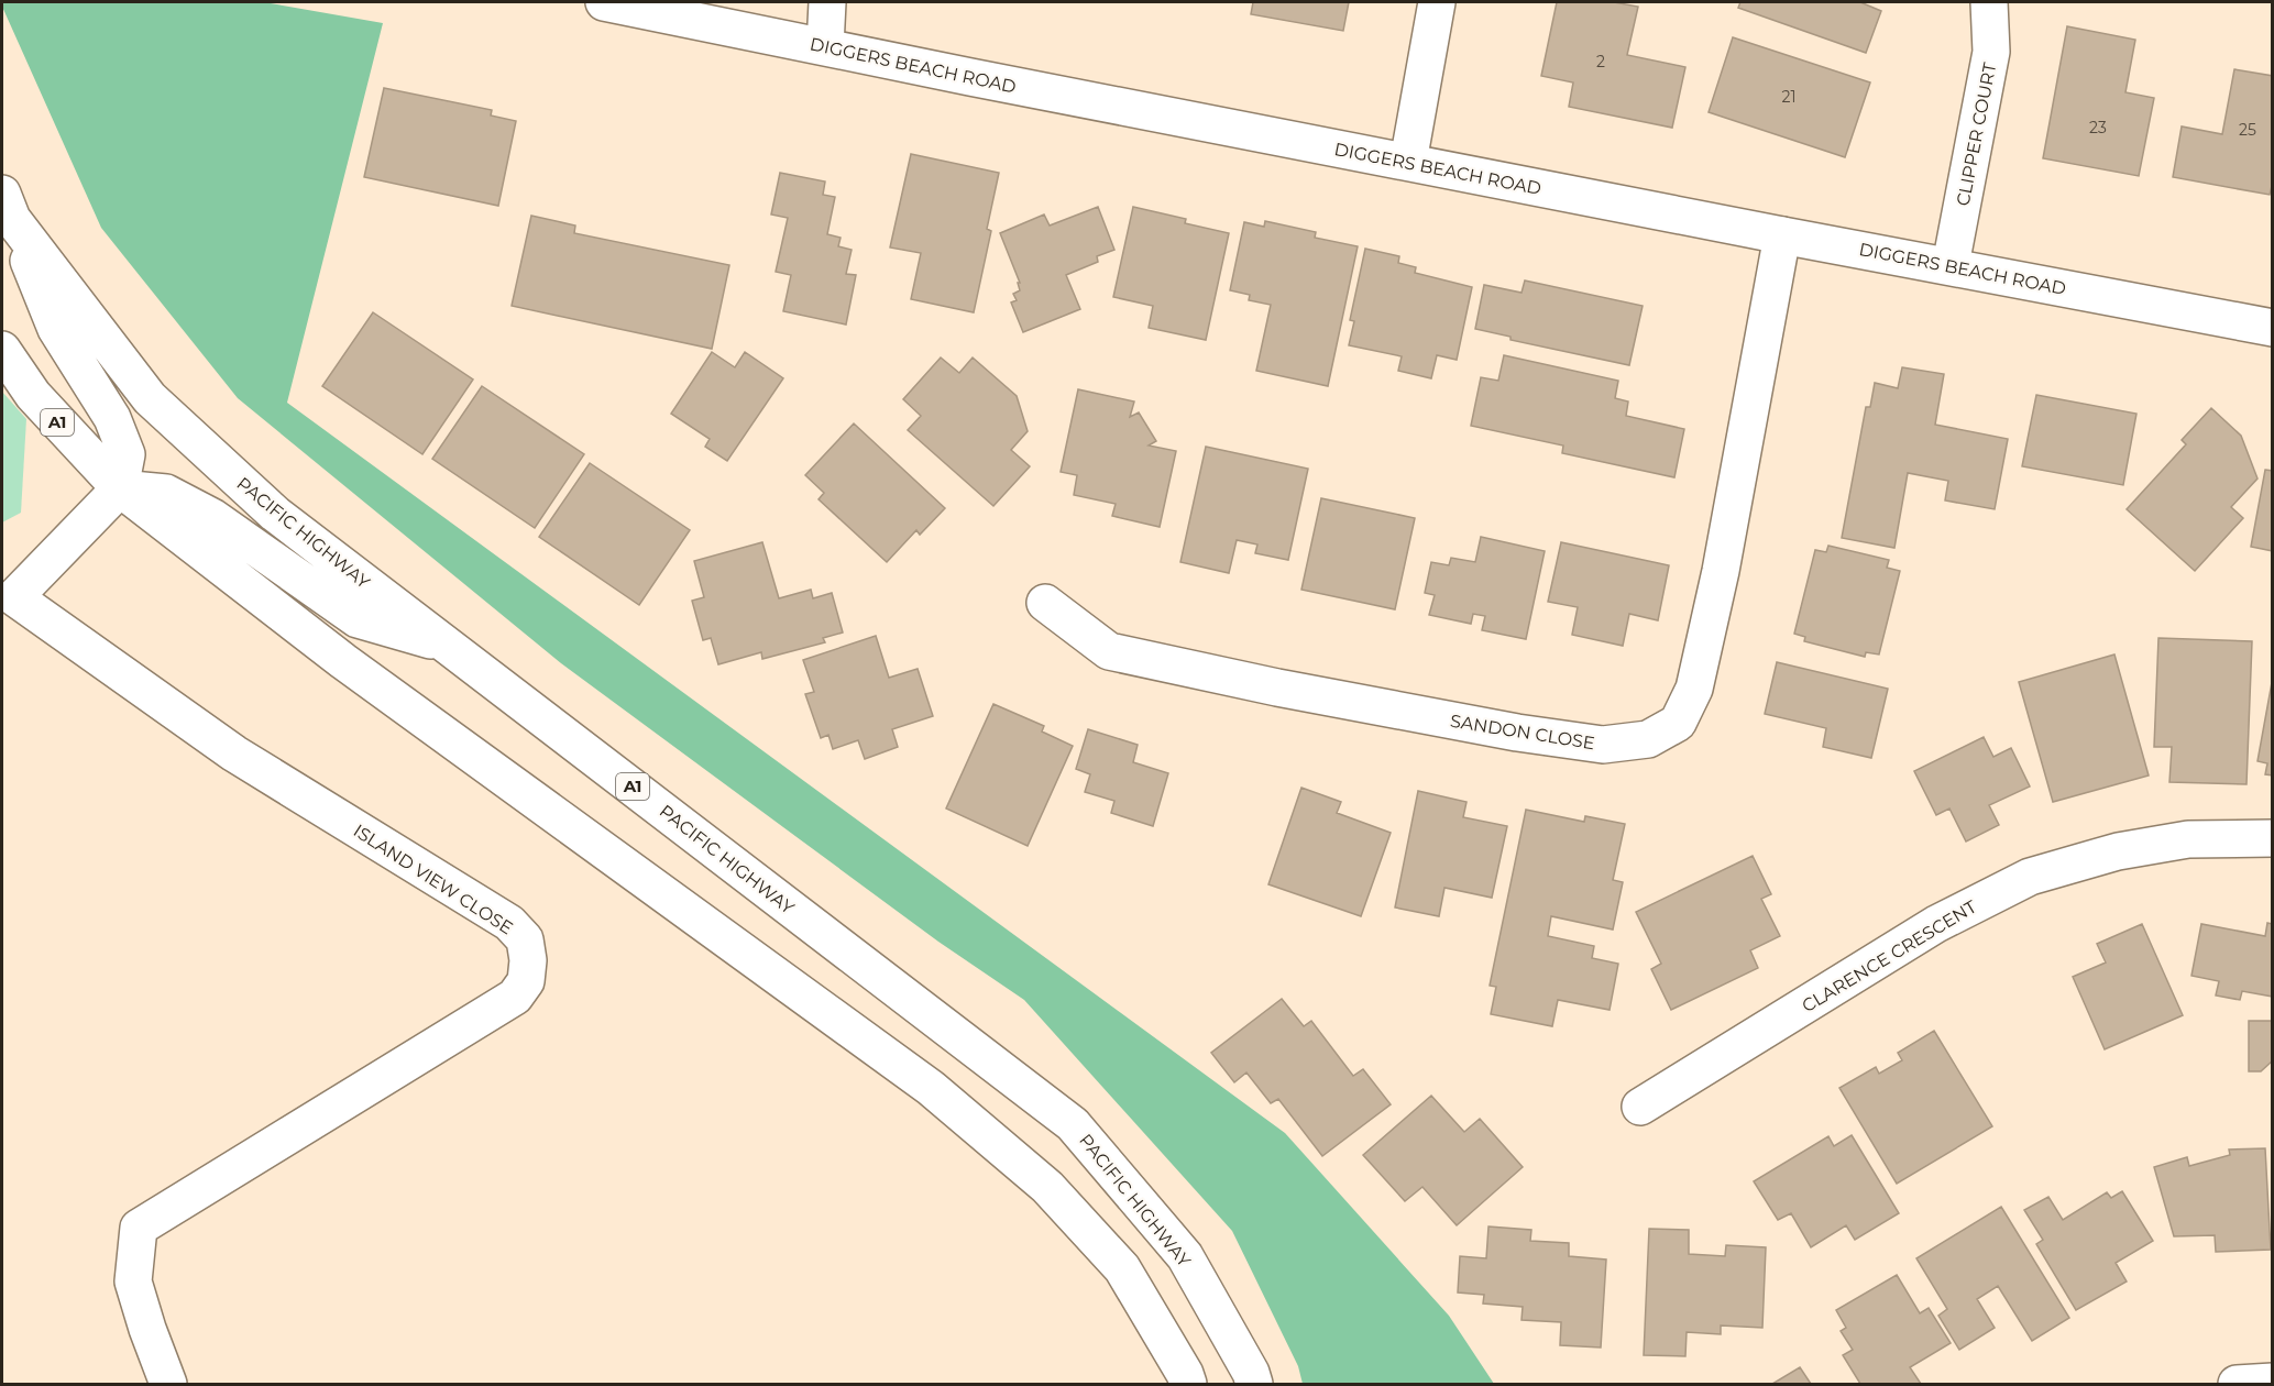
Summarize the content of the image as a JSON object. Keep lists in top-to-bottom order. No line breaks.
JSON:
{"streets":{"main road":["DIGGERS BEACH ROAD","CLIPPER COURT","A1","PACIFIC HIGHWAY","SANDON CLOSE","ISLAND VIEW CLOSE","CLARENCE CRESCENT"]},"crossings":[["DIGGERS BEACH ROAD","CLIPPER COURT"],["DIGGERS BEACH ROAD","SANDON CLOSE"],["A1","ISLAND VIEW CLOSE"]],"house_numbers":["2","21","23","25"]}
